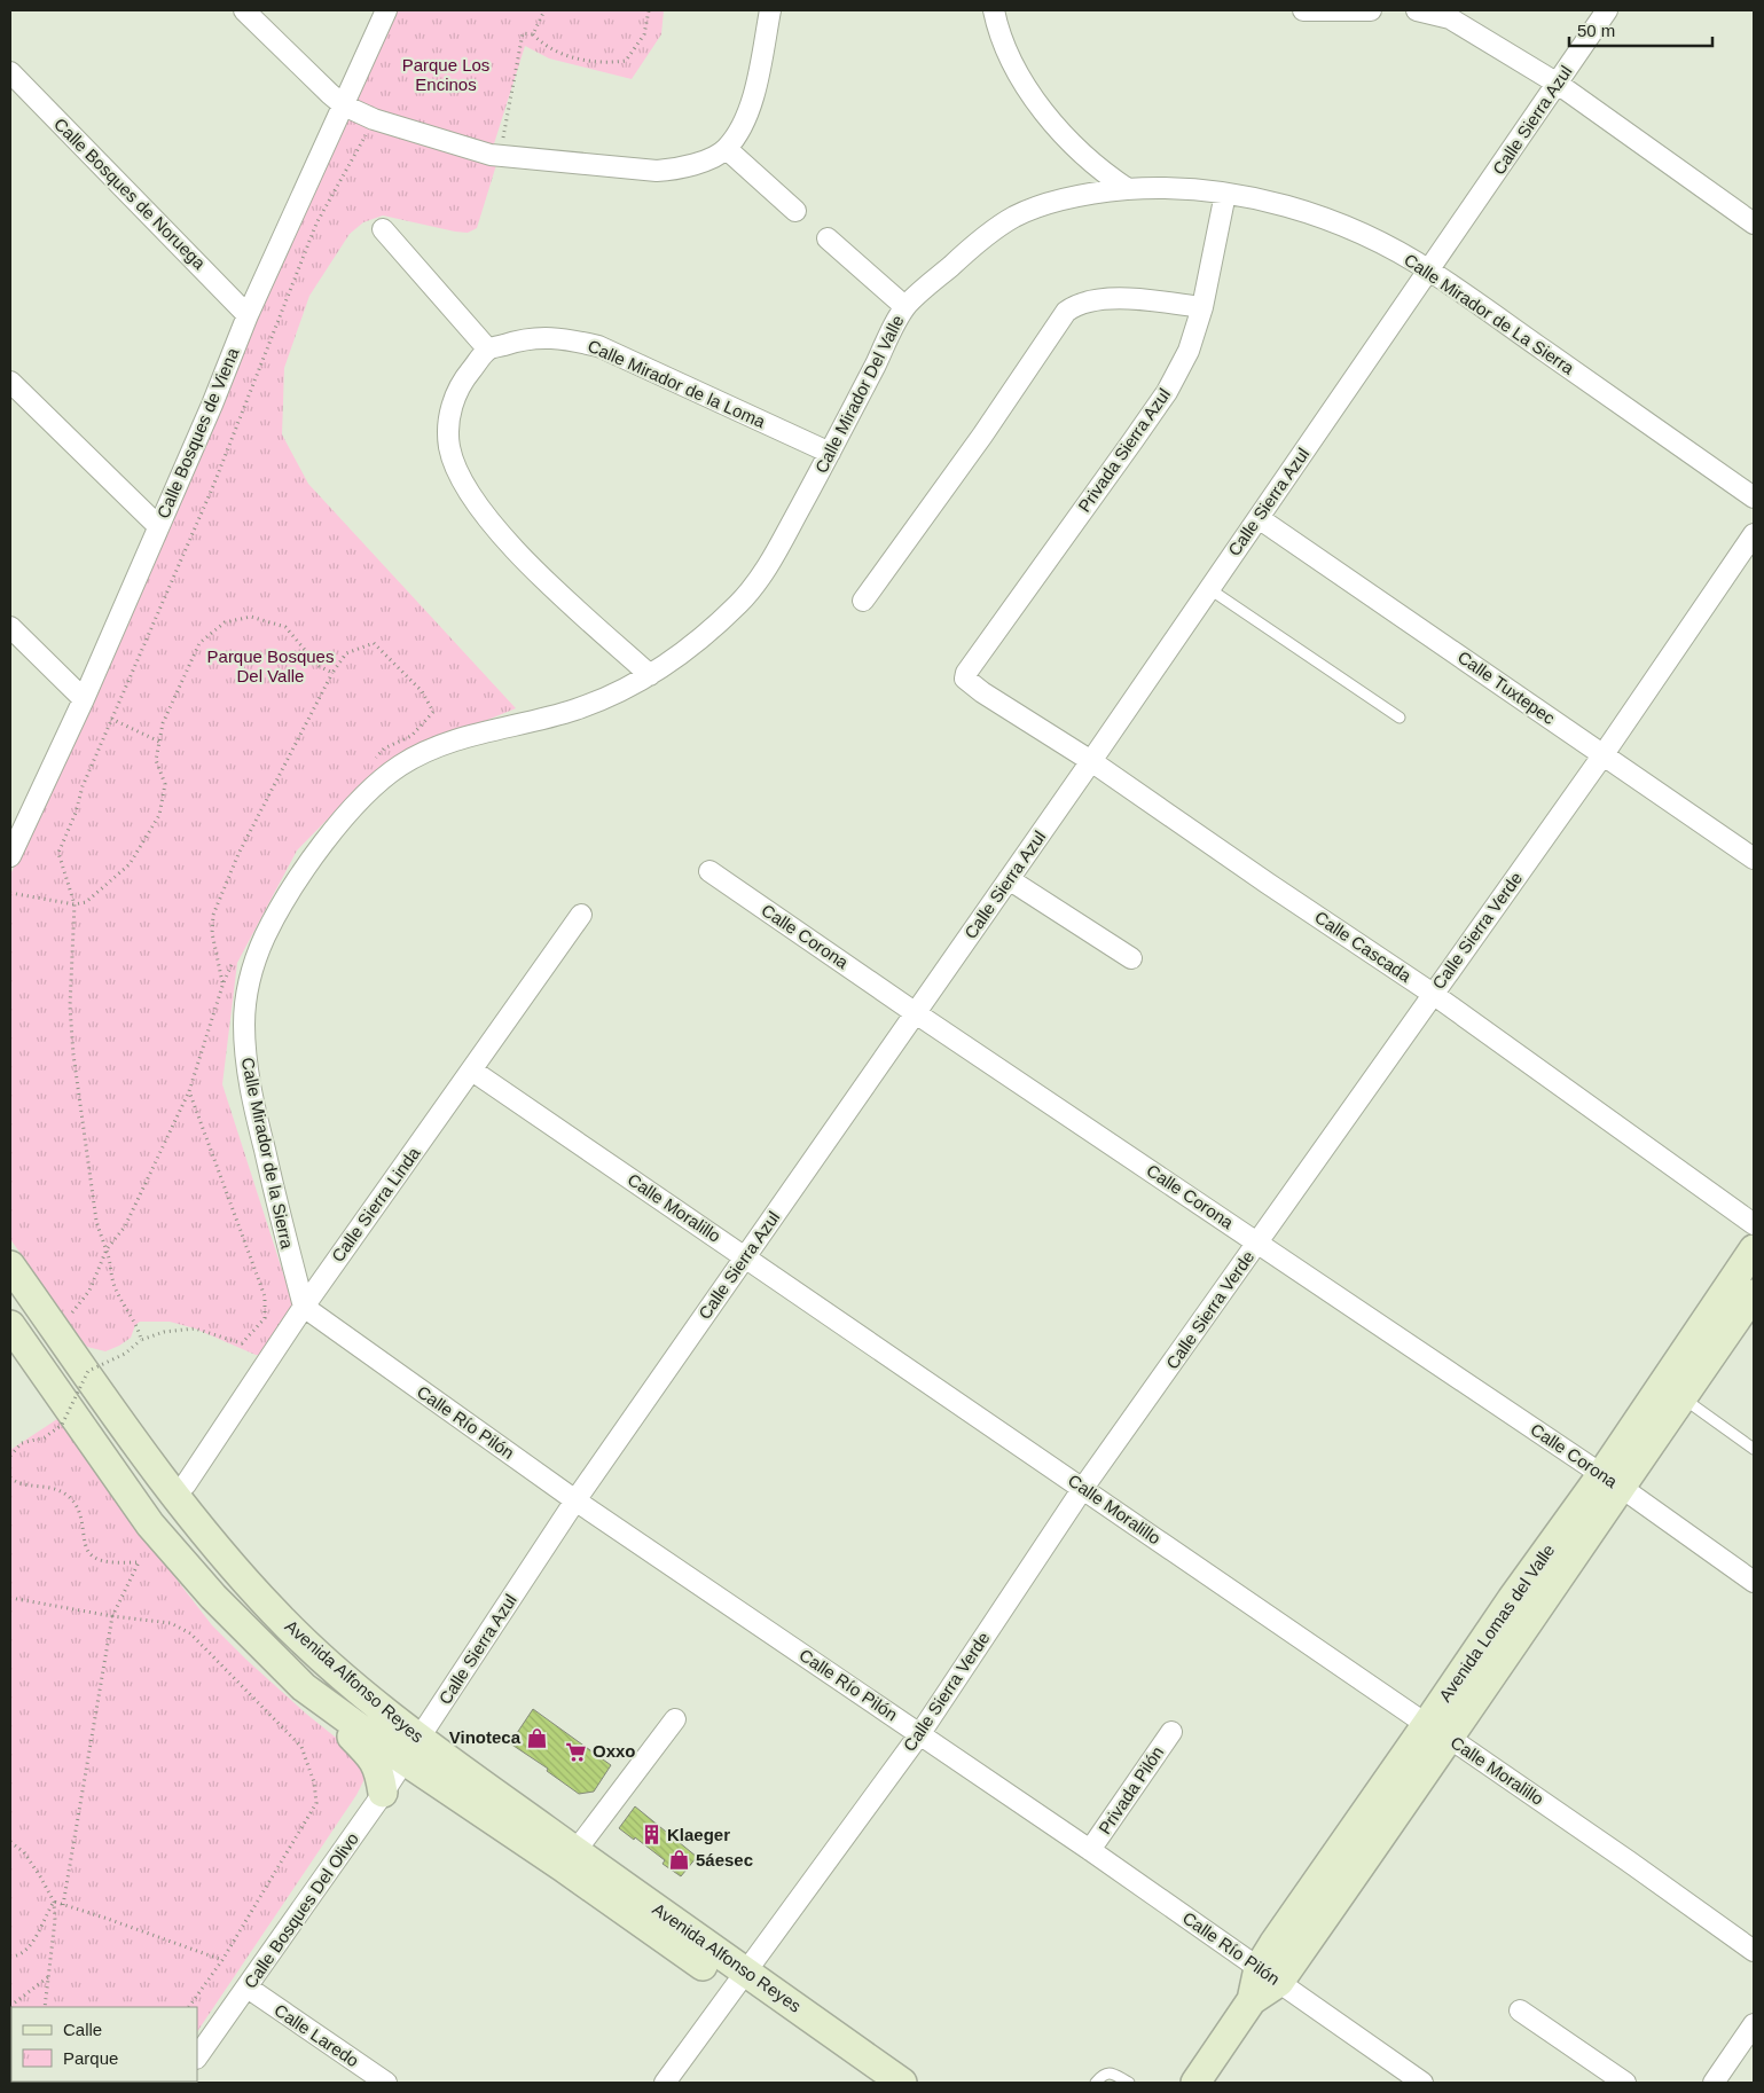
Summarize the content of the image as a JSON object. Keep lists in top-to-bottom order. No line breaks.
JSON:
{"streets":{"main road":["Avenida Lomas del Valle","Avenida Alfonso Reyes"],"street":["Calle Sierra Azul","Calle Bosques de Noruega","Calle Mirador de La Sierra","Calle Mirador de la Loma","Calle Mirador Del Valle","Calle Bosques de Viena","Privada Sierra Azul","Calle Tuxtepec","Calle Sierra Verde","Calle Corona","Calle Cascada","Calle Mirador de la Sierra","Calle Sierra Linda","Calle Moralillo","Calle Río Pilón","Privada Pilón","Calle Bosques Del Olivo","Calle Laredo"]},"crossings":[["Calle Sierra Azul","Calle Mirador de La Sierra"],["Calle Sierra Azul","Calle Tuxtepec"],["Calle Sierra Azul","Calle Corona"],["Calle Sierra Azul","Calle Cascada"],["Calle Sierra Azul","Calle Moralillo"],["Calle Sierra Azul","Calle Río Pilón"],["Calle Sierra Azul","Avenida Alfonso Reyes"],["Calle Sierra Azul","Calle Bosques Del Olivo"],["Calle Bosques de Noruega","Calle Bosques de Viena"],["Calle Mirador de La Sierra","Calle Mirador Del Valle"],["Calle Mirador de La Sierra","Privada Sierra Azul"],["Calle Mirador de la Loma","Calle Mirador Del Valle"],["Calle Mirador Del Valle","Calle Mirador de la Sierra"],["Privada Sierra Azul","Calle Cascada"],["Calle Tuxtepec","Calle Sierra Verde"],["Calle Sierra Verde","Calle Corona"],["Calle Sierra Verde","Calle Cascada"],["Calle Sierra Verde","Calle Moralillo"],["Calle Sierra Verde","Calle Río Pilón"],["Calle Sierra Verde","Avenida Alfonso Reyes"],["Calle Corona","Avenida Lomas del Valle"],["Calle Mirador de la Sierra","Calle Sierra Linda"],["Calle Mirador de la Sierra","Calle Río Pilón"],["Calle Sierra Linda","Calle Moralillo"],["Calle Sierra Linda","Calle Río Pilón"],["Calle Sierra Linda","Avenida Alfonso Reyes"],["Calle Moralillo","Avenida Lomas del Valle"],["Calle Río Pilón","Avenida Lomas del Valle"],["Calle Río Pilón","Privada Pilón"],["Avenida Alfonso Reyes","Calle Bosques Del Olivo"],["Calle Bosques Del Olivo","Calle Laredo"]],"parks":["Parque Los Encinos","Parque Bosques Del Valle"],"places":{"shop":["Vinoteca","5áesec"],"supermarket":["Oxxo"],"building":["Klaeger"]},"legend":["Calle","Parque"],"scale_bar":"50 m"}
